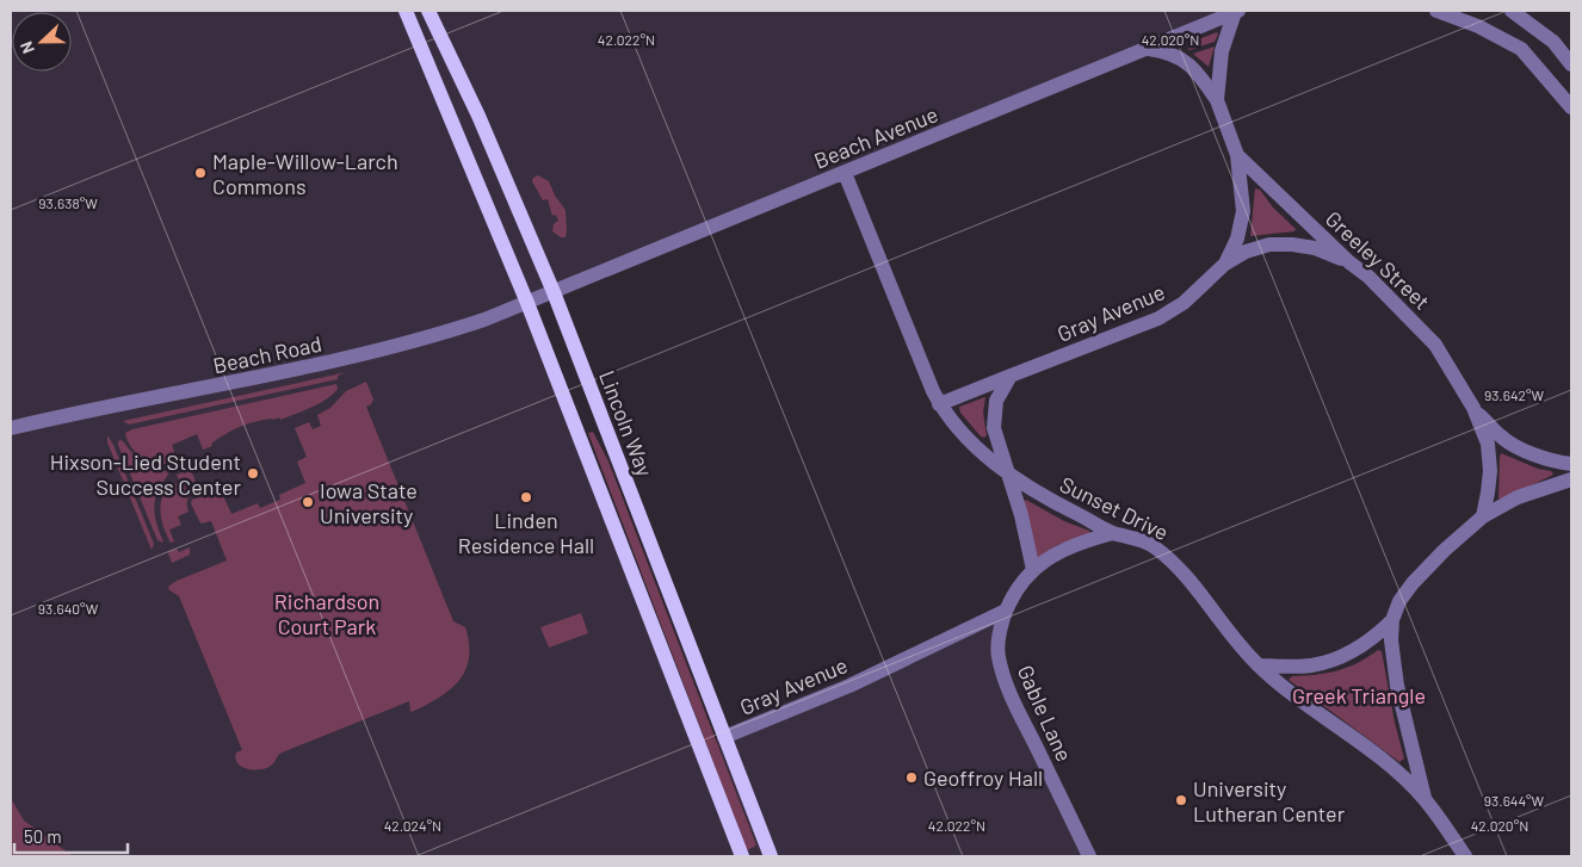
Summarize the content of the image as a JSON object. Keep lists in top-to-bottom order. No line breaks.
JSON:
{"streets":{"main road":["Lincoln Way"],"street":["Beach Avenue","Greeley Street","Gray Avenue","Beach Road","Sunset Drive","Gable Lane"]},"crossings":[["Beach Avenue","Greeley Street"],["Beach Avenue","Beach Road"],["Beach Avenue","Lincoln Way"],["Beach Avenue","Sunset Drive"],["Greeley Street","Gray Avenue"],["Gray Avenue","Lincoln Way"],["Gray Avenue","Sunset Drive"],["Gray Avenue","Gable Lane"],["Sunset Drive","Gable Lane"]],"parks":["Richardson Court Park","Greek Triangle"],"places":["Maple-Willow-Larch Commons","Hixson-Lied Student Success Center","Linden Residence Hall","Iowa State University","Geoffroy Hall","University Lutheran Center"],"scale_bar":"50 m","north":"left","coordinates":["42.020°N","42.022°N","93.638°W","93.642°W","93.640°W","93.644°W","42.024°N"]}
